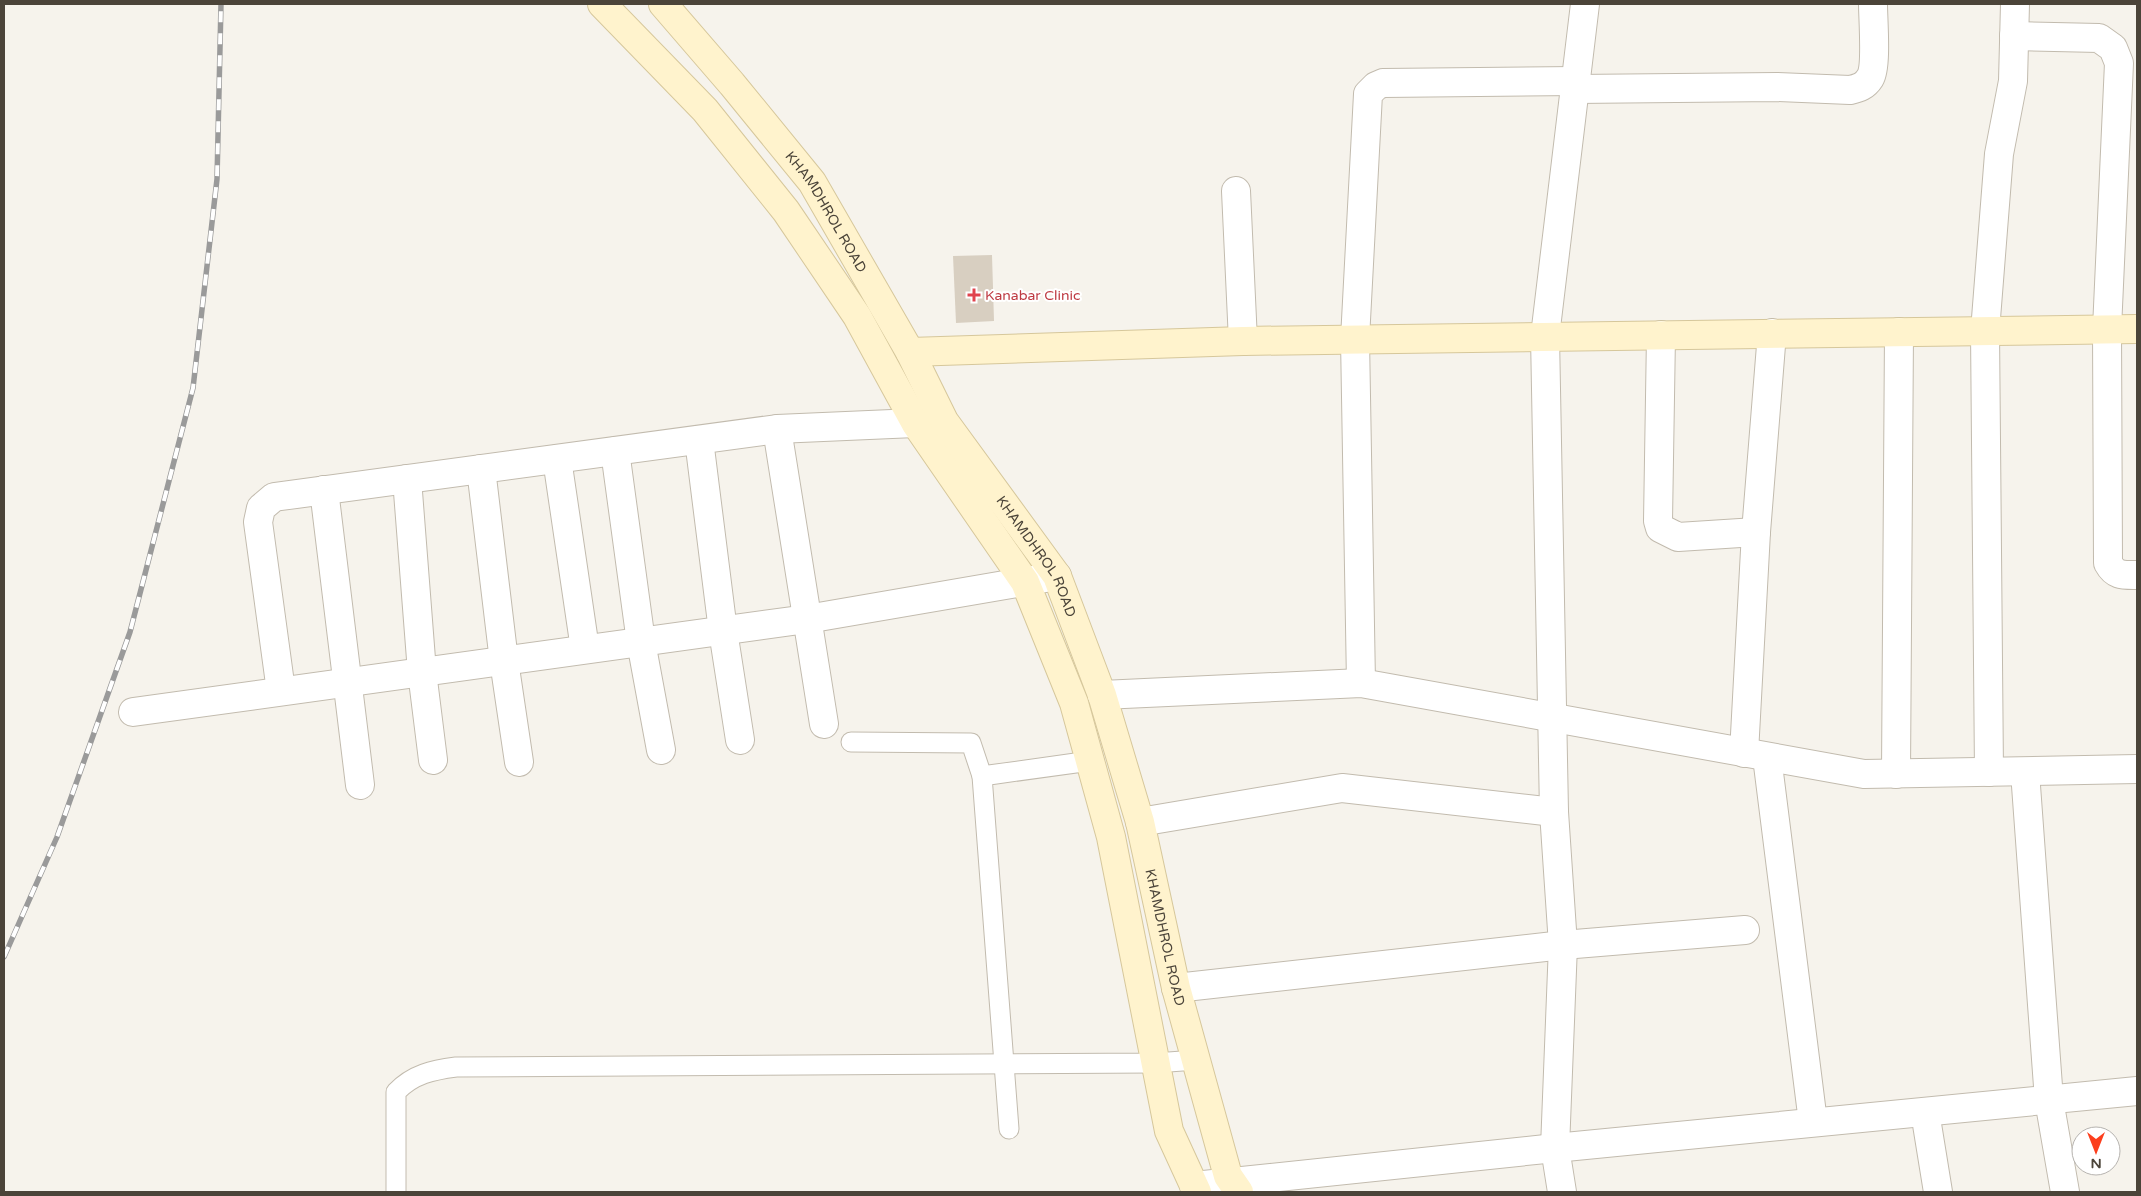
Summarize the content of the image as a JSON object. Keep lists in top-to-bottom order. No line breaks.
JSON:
{"streets":{"main road":["KHAMDHROL ROAD"]},"places":{"health":["Kanabar Clinic"]},"north":"bottom"}
